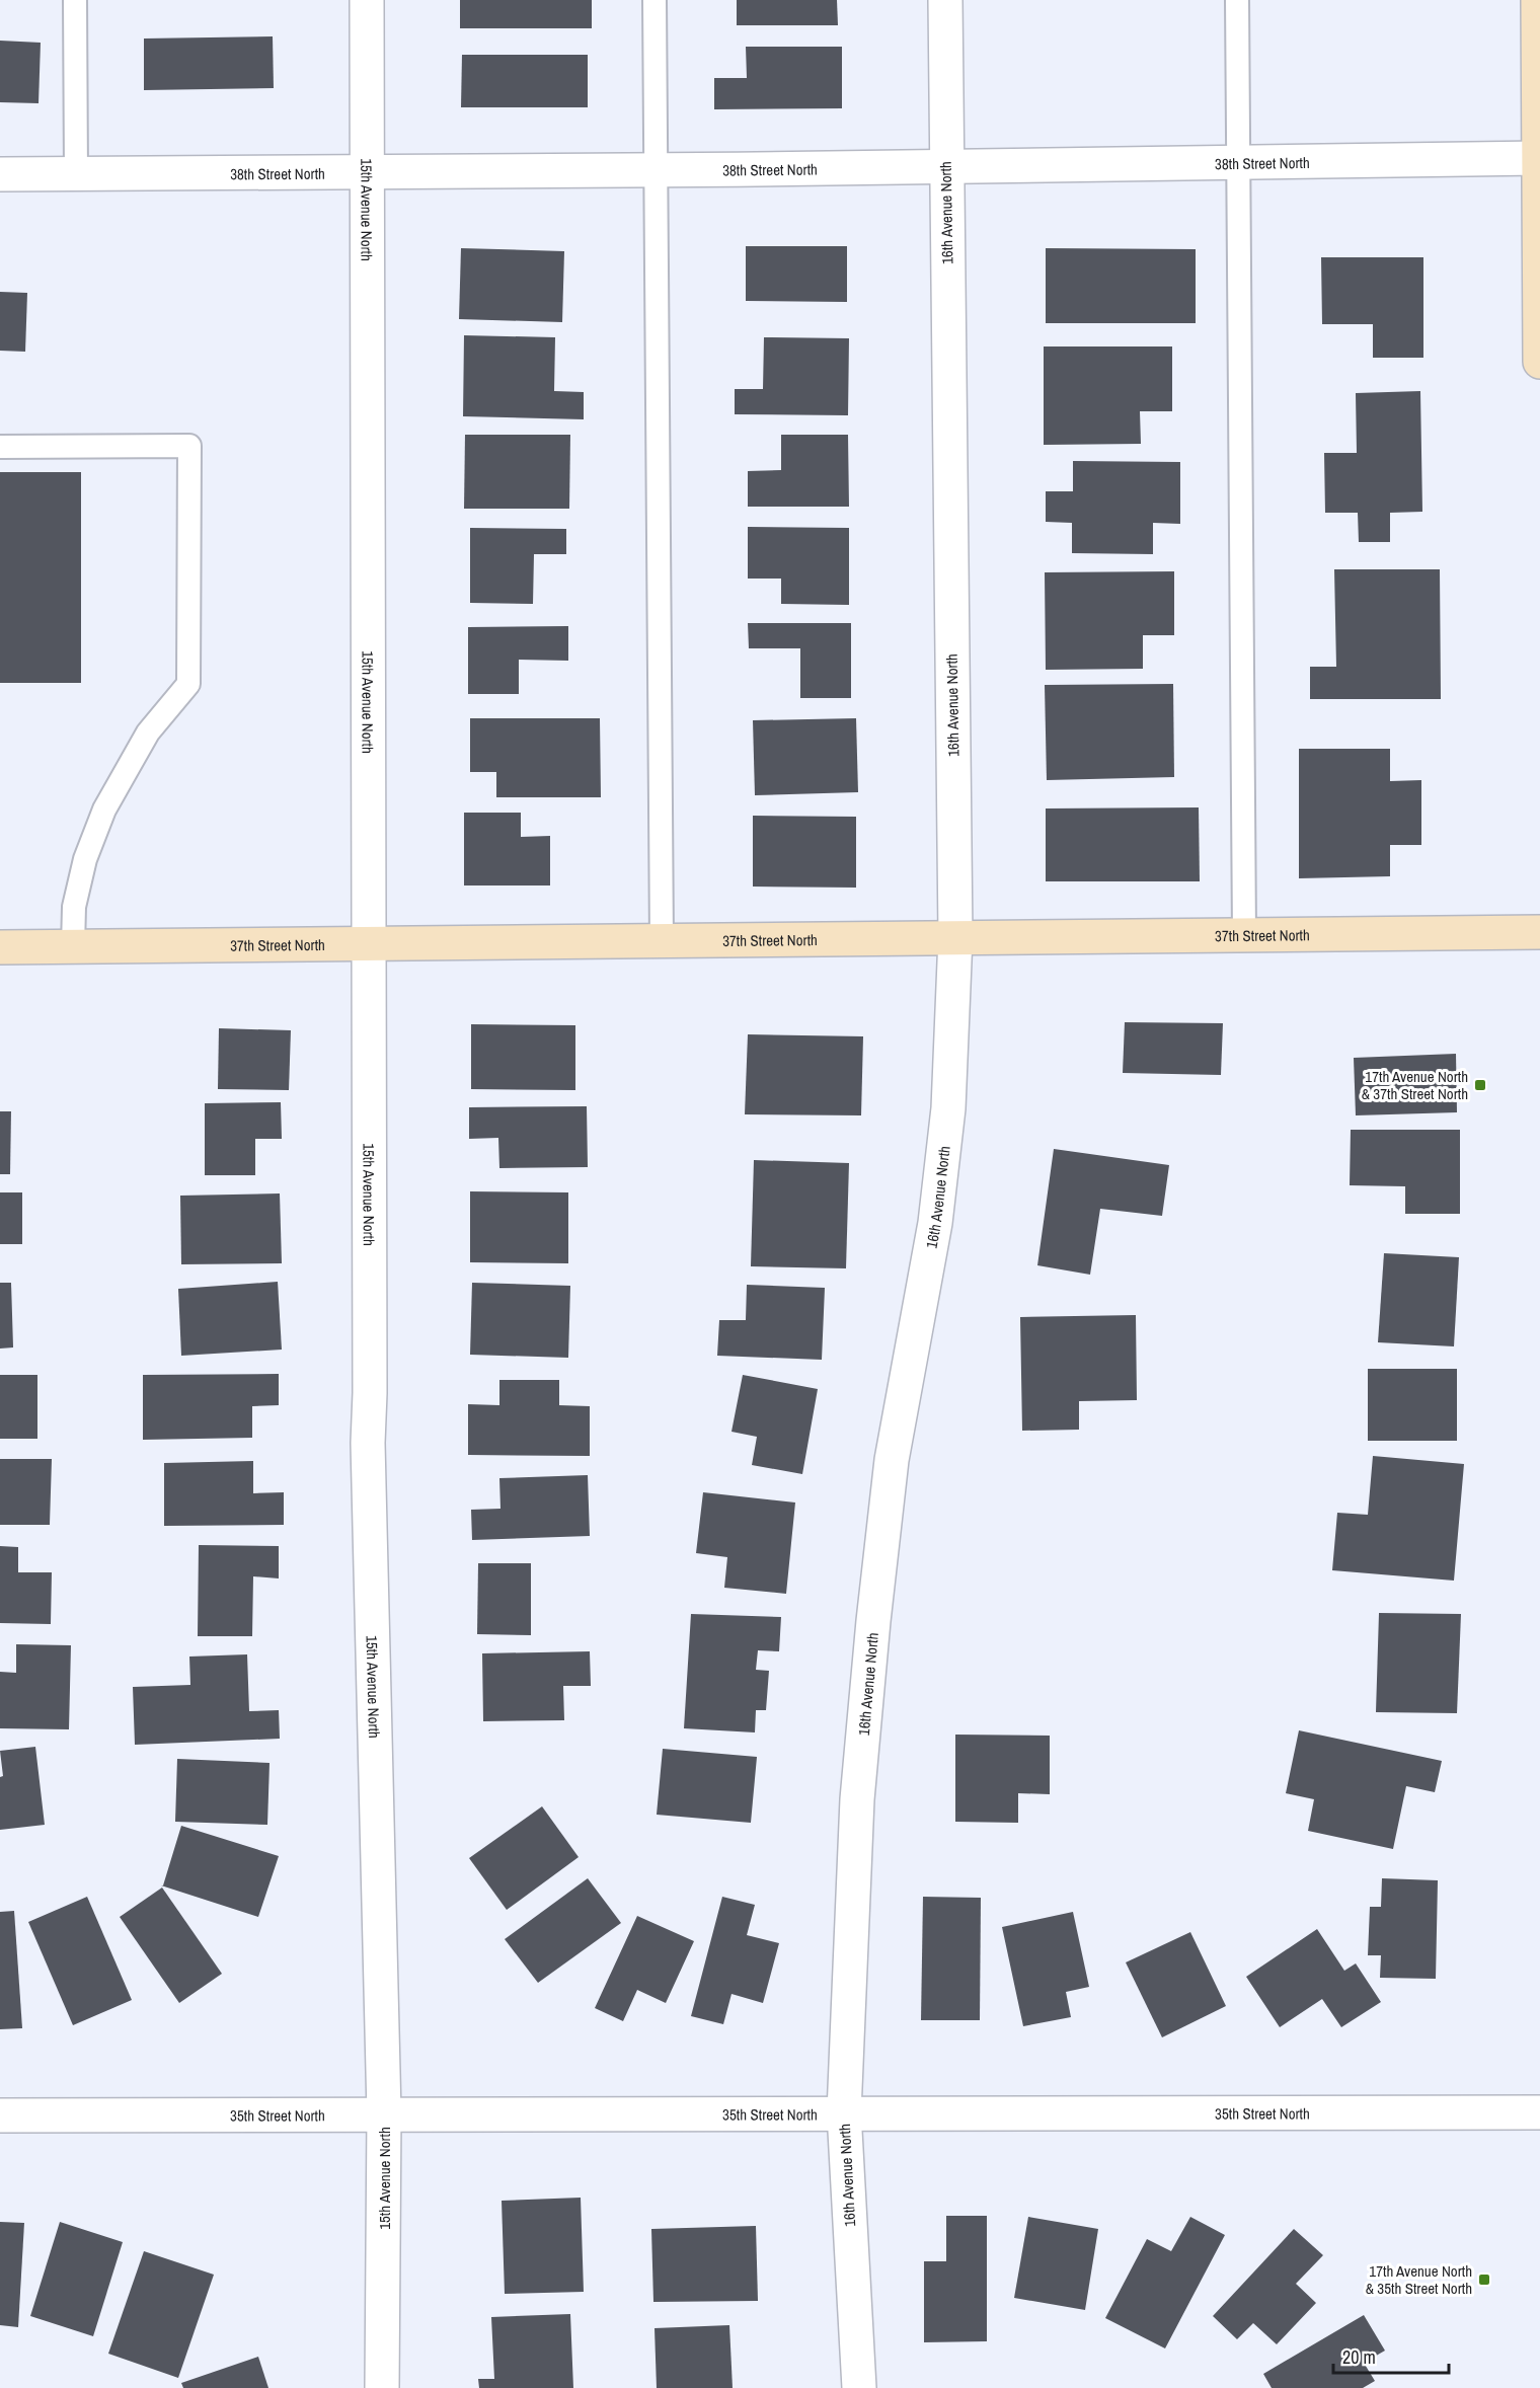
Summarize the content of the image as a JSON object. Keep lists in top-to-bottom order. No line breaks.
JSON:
{"streets":{"street":["38th Street North","15th Avenue North","16th Avenue North","37th Street North","35th Street North"]},"crossings":[["38th Street North","15th Avenue North"],["38th Street North","16th Avenue North"],["15th Avenue North","37th Street North"],["15th Avenue North","35th Street North"],["16th Avenue North","37th Street North"],["16th Avenue North","35th Street North"]],"places":{"transit":["17th Avenue North & 37th Street North","17th Avenue North & 35th Street North"]},"scale_bar":"20 m"}
